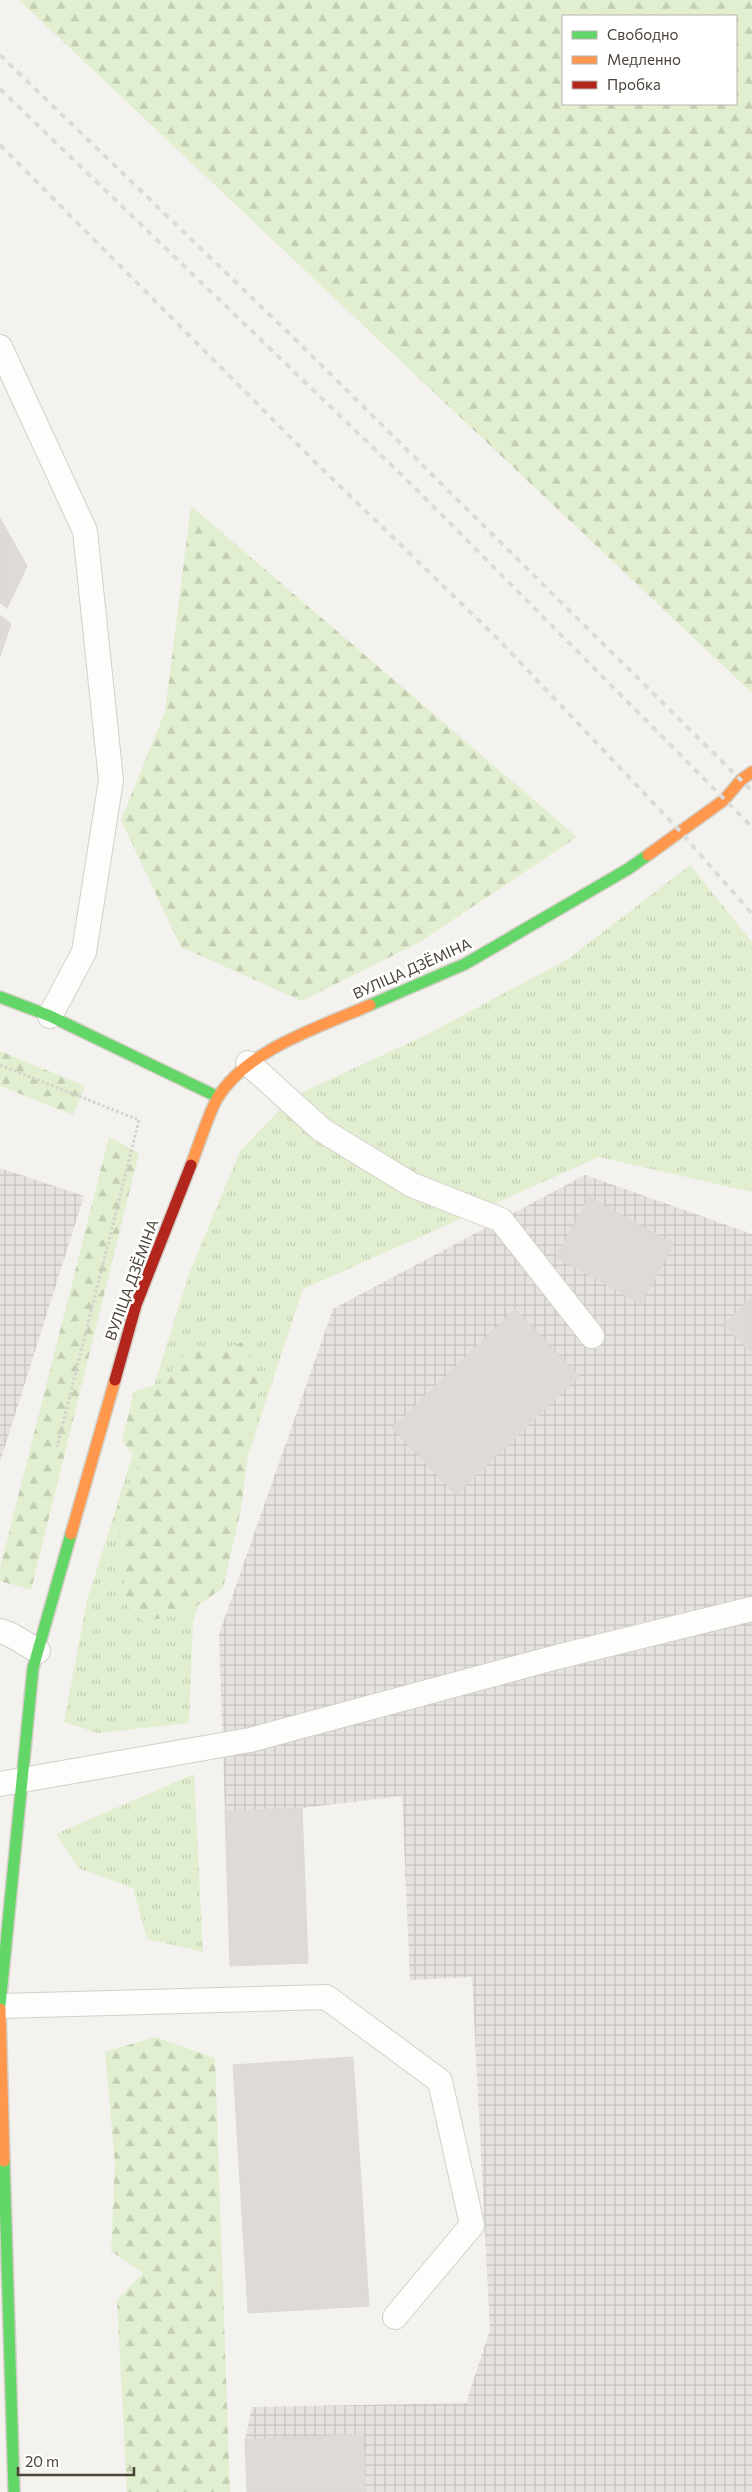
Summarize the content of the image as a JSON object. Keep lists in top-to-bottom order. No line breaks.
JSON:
{"streets":{"main road":["ВУЛІЦА ДЗЁМІНА"]},"legend":["Свободно","Медленно","Пробка"],"scale_bar":"20 m"}
